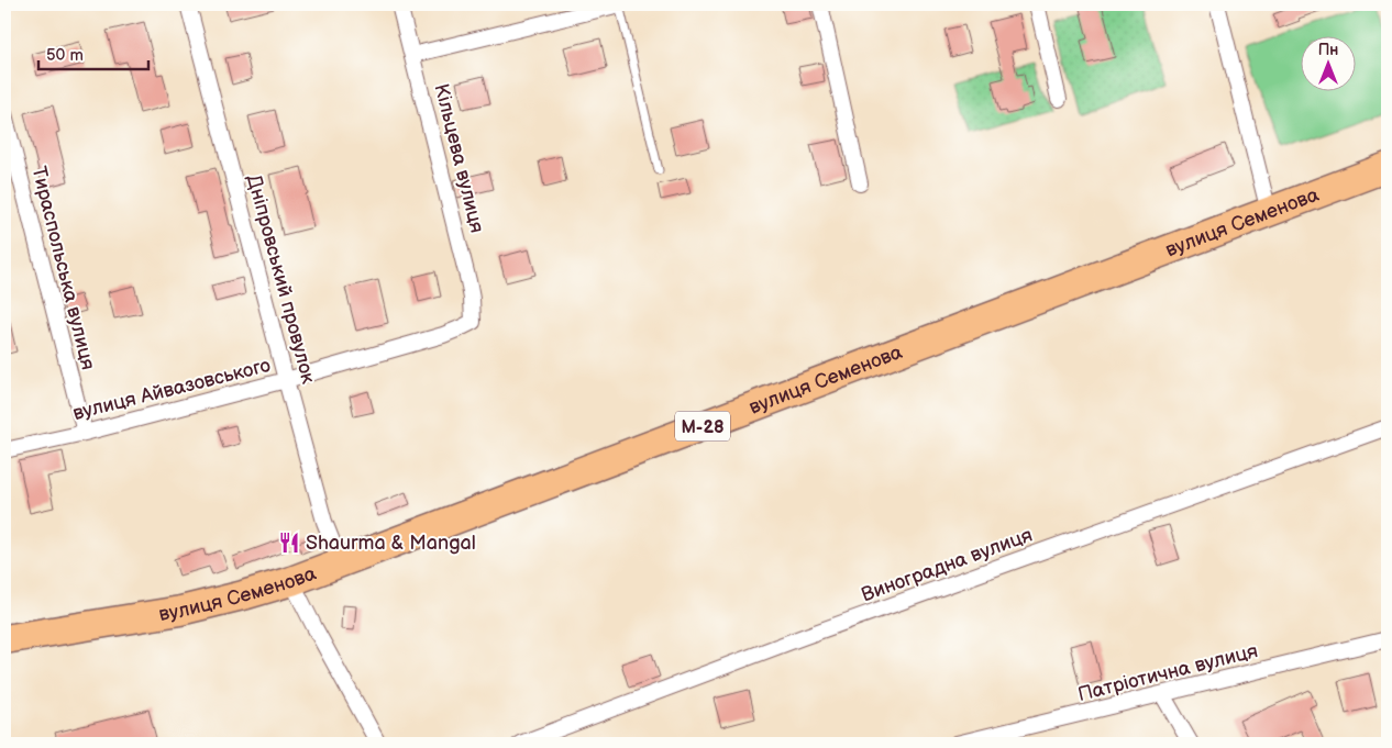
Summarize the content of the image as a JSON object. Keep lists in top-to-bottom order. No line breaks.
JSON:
{"streets":{"highway":["вулиця Семенова","М-28"],"street":["Кільцева вулиця","Тираспольська вулиця","Дніпровський провулок","вулиця Айвазовського","Виноградна вулиця","Патріотична вулиця"]},"crossings":[["Кільцева вулиця","вулиця Айвазовського"],["вулиця Семенова","Дніпровський провулок"],["Тираспольська вулиця","вулиця Айвазовського"],["Дніпровський провулок","вулиця Айвазовського"]],"places":{"restaurant":["Shaurma & Mangal"]},"scale_bar":"50 m","north":"top"}
